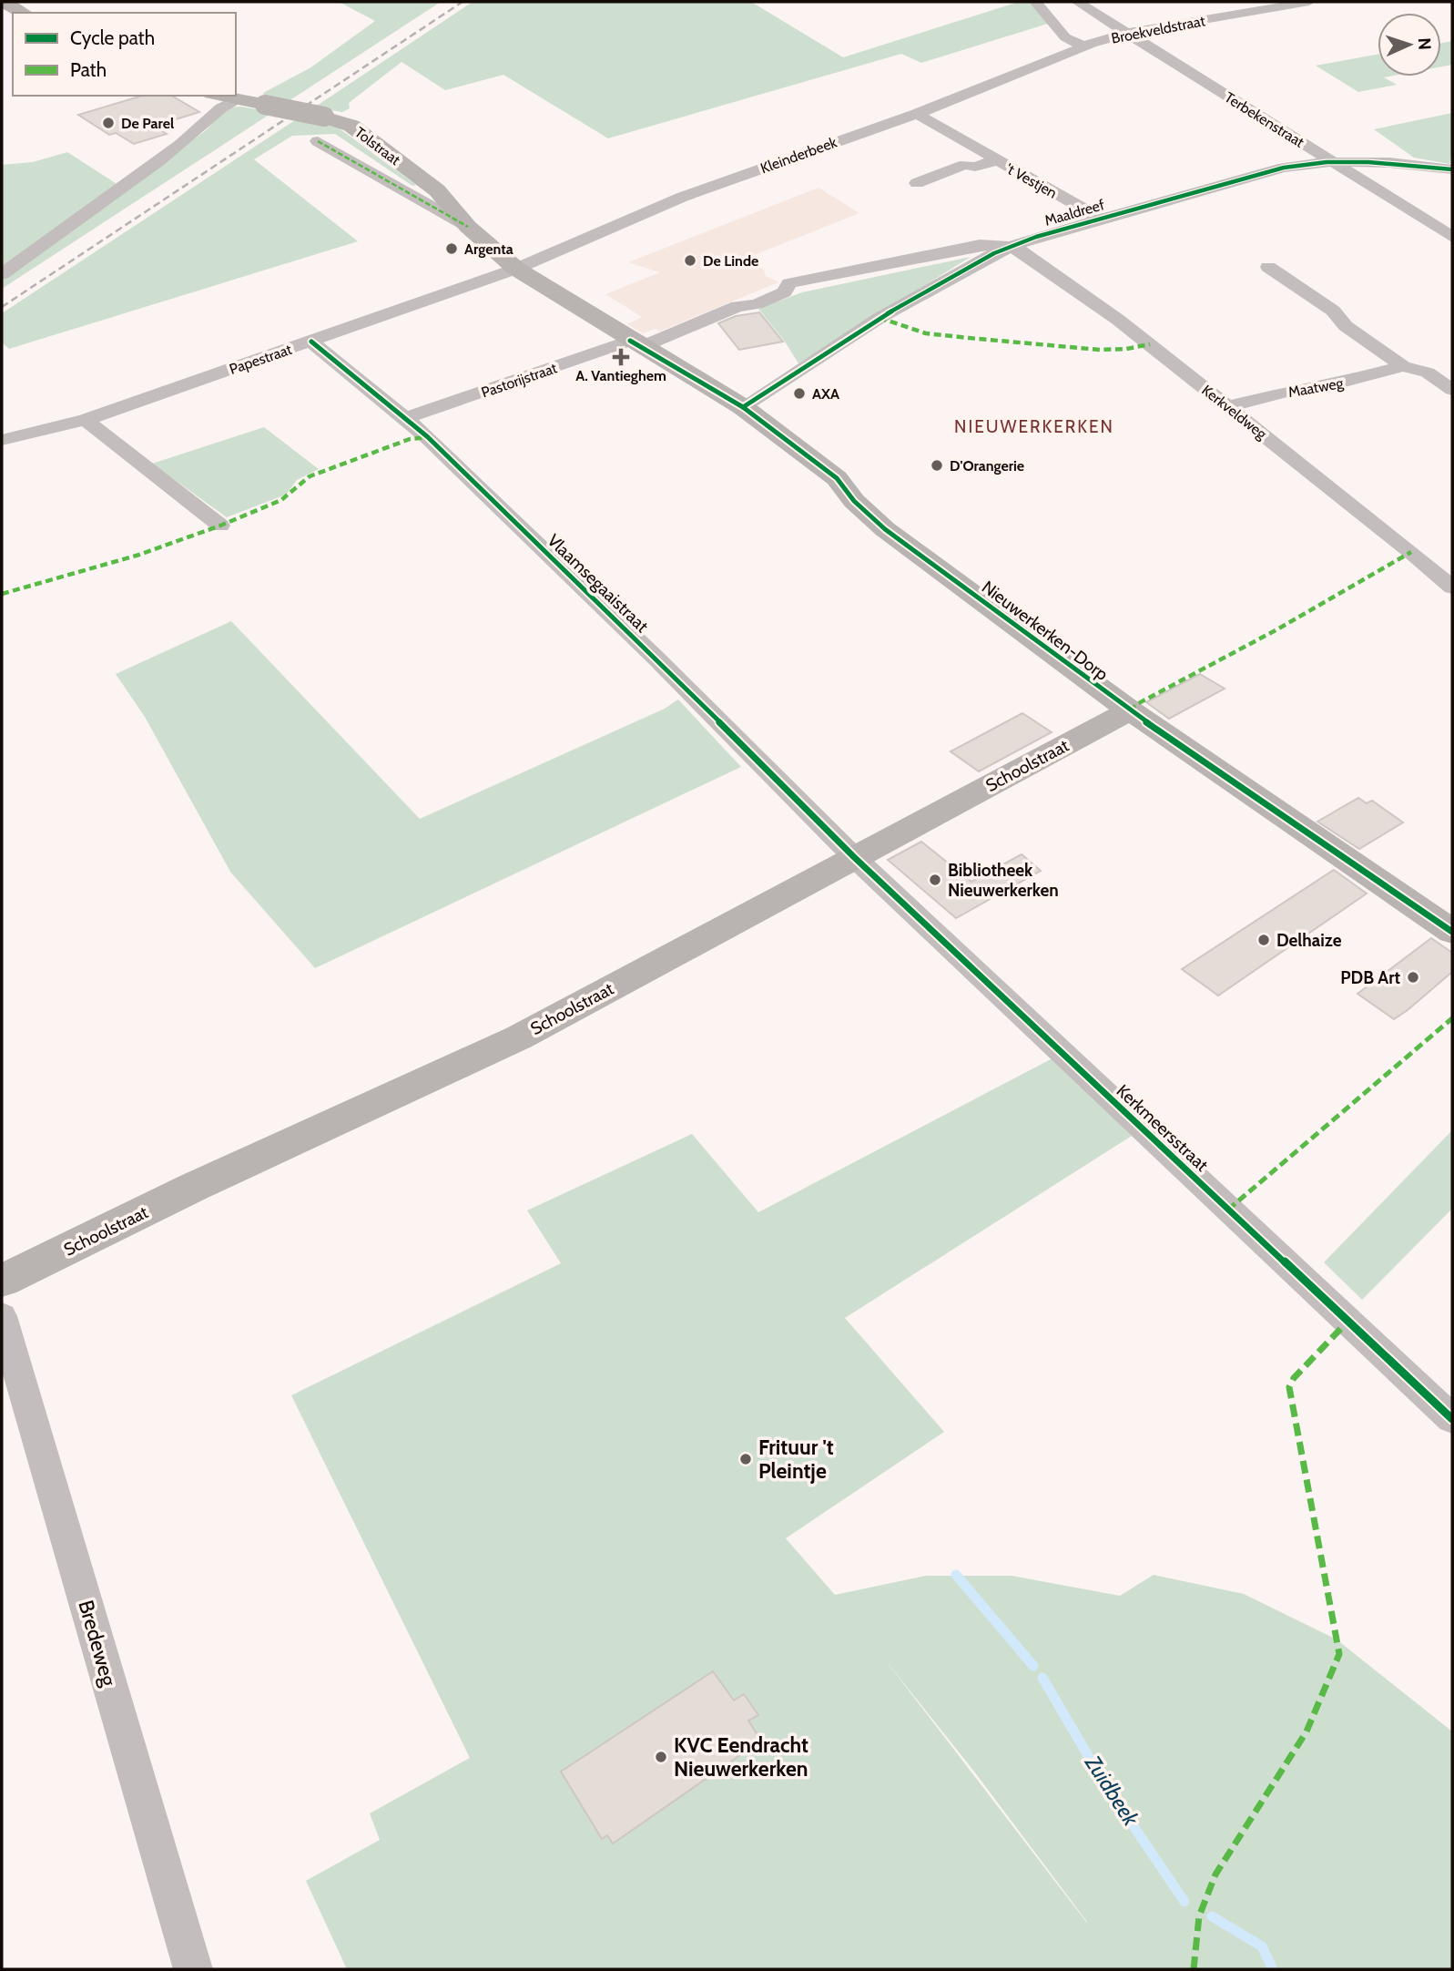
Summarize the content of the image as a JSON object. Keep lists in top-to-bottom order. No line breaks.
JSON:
{"streets":{"street":["Broekveldstraat","Terbekenstraat","Tolstraat","Kleinderbeek","'t Vestjen","Maaldreef","Papestraat","Pastorijstraat","Maatweg","Kerkveldweg","Vlaamsegaaistraat","Nieuwerkerken-Dorp","Schoolstraat","Kerkmeersstraat","Bredeweg"]},"crossings":[["Broekveldstraat","Terbekenstraat"],["Broekveldstraat","Kleinderbeek"],["Terbekenstraat","Maaldreef"],["Tolstraat","Kleinderbeek"],["Tolstraat","Maaldreef"],["Tolstraat","Papestraat"],["Tolstraat","Pastorijstraat"],["Tolstraat","Nieuwerkerken-Dorp"],["Kleinderbeek","'t Vestjen"],["Kleinderbeek","Papestraat"],["'t Vestjen","Maaldreef"],["Maaldreef","Pastorijstraat"],["Maaldreef","Kerkveldweg"],["Maaldreef","Nieuwerkerken-Dorp"],["Papestraat","Vlaamsegaaistraat"],["Pastorijstraat","Vlaamsegaaistraat"],["Pastorijstraat","Nieuwerkerken-Dorp"],["Maatweg","Kerkveldweg"],["Vlaamsegaaistraat","Schoolstraat"],["Vlaamsegaaistraat","Kerkmeersstraat"],["Nieuwerkerken-Dorp","Schoolstraat"],["Schoolstraat","Kerkmeersstraat"]],"districts":["NIEUWERKERKEN"],"water":["Zuidbeek"],"places":{"other":["De Parel","Argenta","De Linde","AXA","D'Orangerie","Bibliotheek Nieuwerkerken","Delhaize","PDB Art","Frituur 't Pleintje","KVC Eendracht Nieuwerkerken"],"health":["A. Vantieghem"]},"legend":["Cycle path","Path"],"north":"right"}
